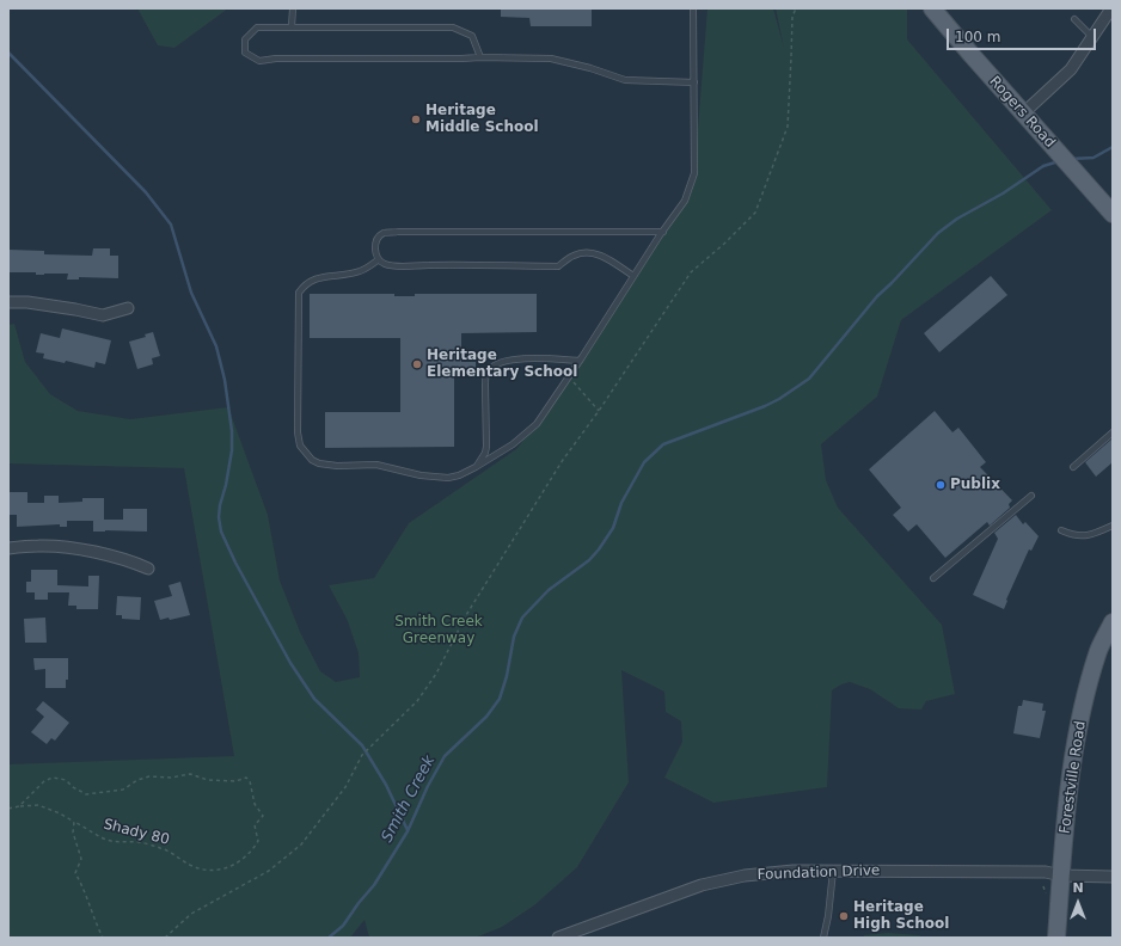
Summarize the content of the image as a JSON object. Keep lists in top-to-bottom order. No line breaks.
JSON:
{"streets":{"main road":["Rogers Road","Forestville Road"],"street":["Foundation Drive"],"path":["Shady 80"]},"crossings":[["Forestville Road","Foundation Drive"]],"water":["Smith Creek"],"parks":["Smith Creek Greenway"],"places":["Heritage Middle School","Heritage Elementary School","Publix","Heritage High School"],"scale_bar":"100 m","north":"top"}
